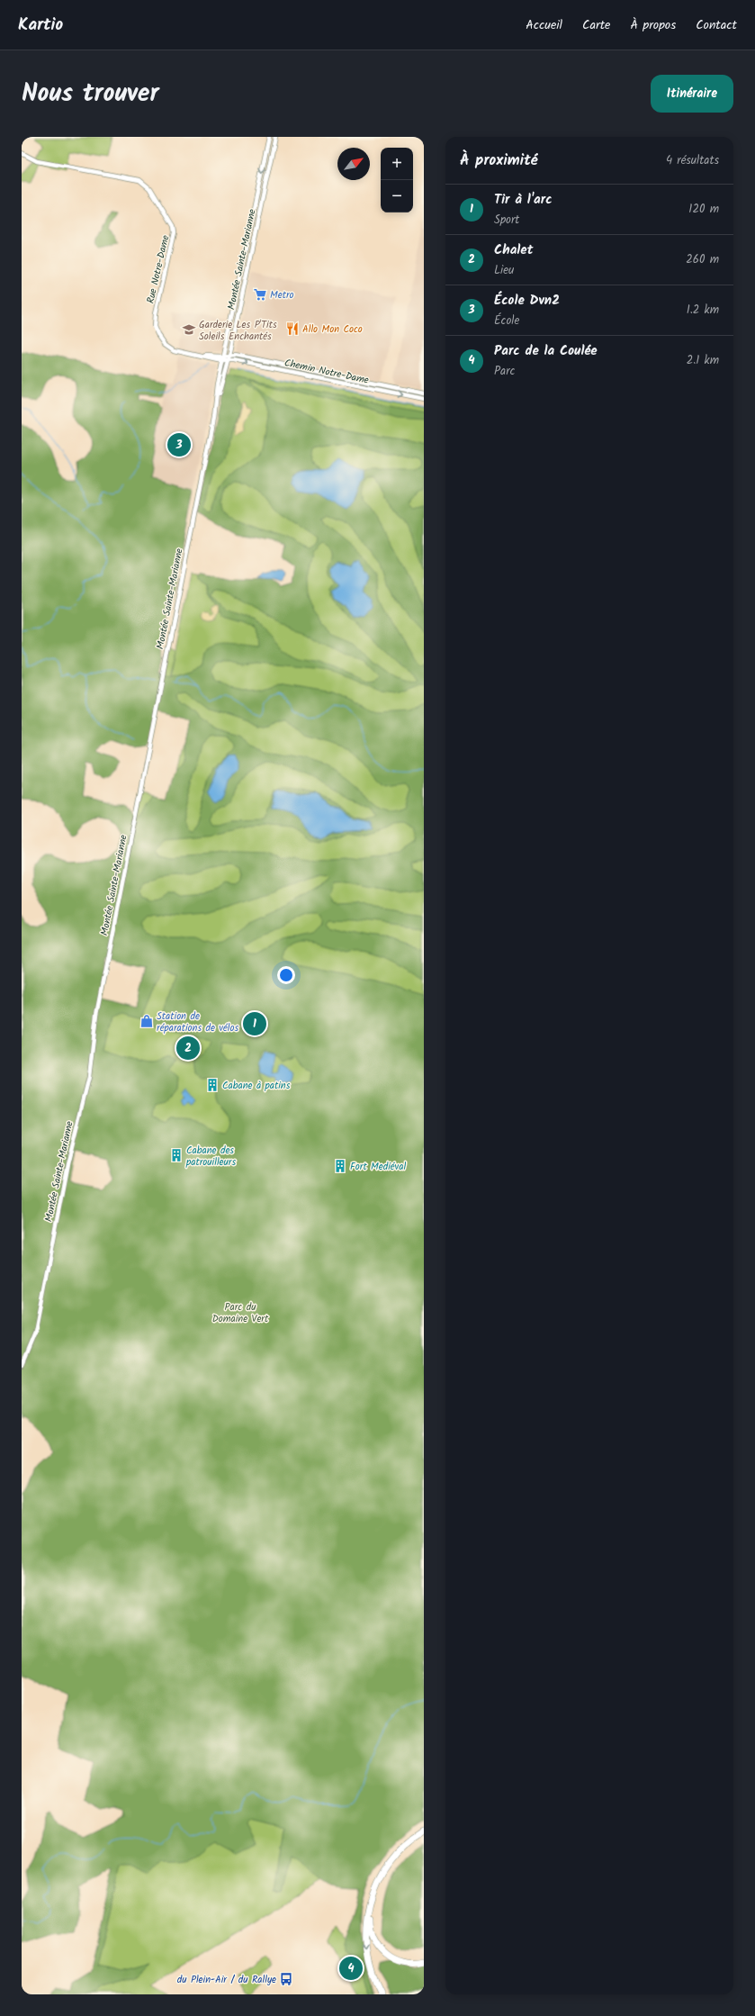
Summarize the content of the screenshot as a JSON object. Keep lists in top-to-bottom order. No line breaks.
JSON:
{"streets":{"street":["Montée Sainte-Marianne","Rue Notre-Dame","Chemin Notre-Dame"]},"crossings":[["Montée Sainte-Marianne","Rue Notre-Dame"],["Montée Sainte-Marianne","Chemin Notre-Dame"],["Rue Notre-Dame","Chemin Notre-Dame"]],"parks":["Parc du Domaine Vert"],"places":{"supermarket":["Metro"],"restaurant":["Allo Mon Coco"],"school or university":["Garderie Les P'Tits Soleils Enchantés"],"shop":["Station de réparations de vélos"],"building":["Cabane à patins","Cabane des patrouilleurs","Fort Mediéval"],"bus stop":["du Plein-Air / du Rallye"]},"north":"top right","page":{"header":"Kartio","nav":["Accueil","Carte","À propos","Contact"],"title":"Nous trouver","buttons":"Itinéraire","heading":["À proximité","4 résultats"],"map_buttons":["+","−"],"list":[{"mark":"1","name":"Tir à l'arc","note":"Sport","value":"120 m"},{"mark":"2","name":"Chalet","note":"Lieu","value":"260 m"},{"mark":"3","name":"École Dvn2","note":"École","value":"1.2 km"},{"mark":"4","name":"Parc de la Coulée","note":"Parc","value":"2.1 km"}],"pins":["3","1","2","4"]}}
